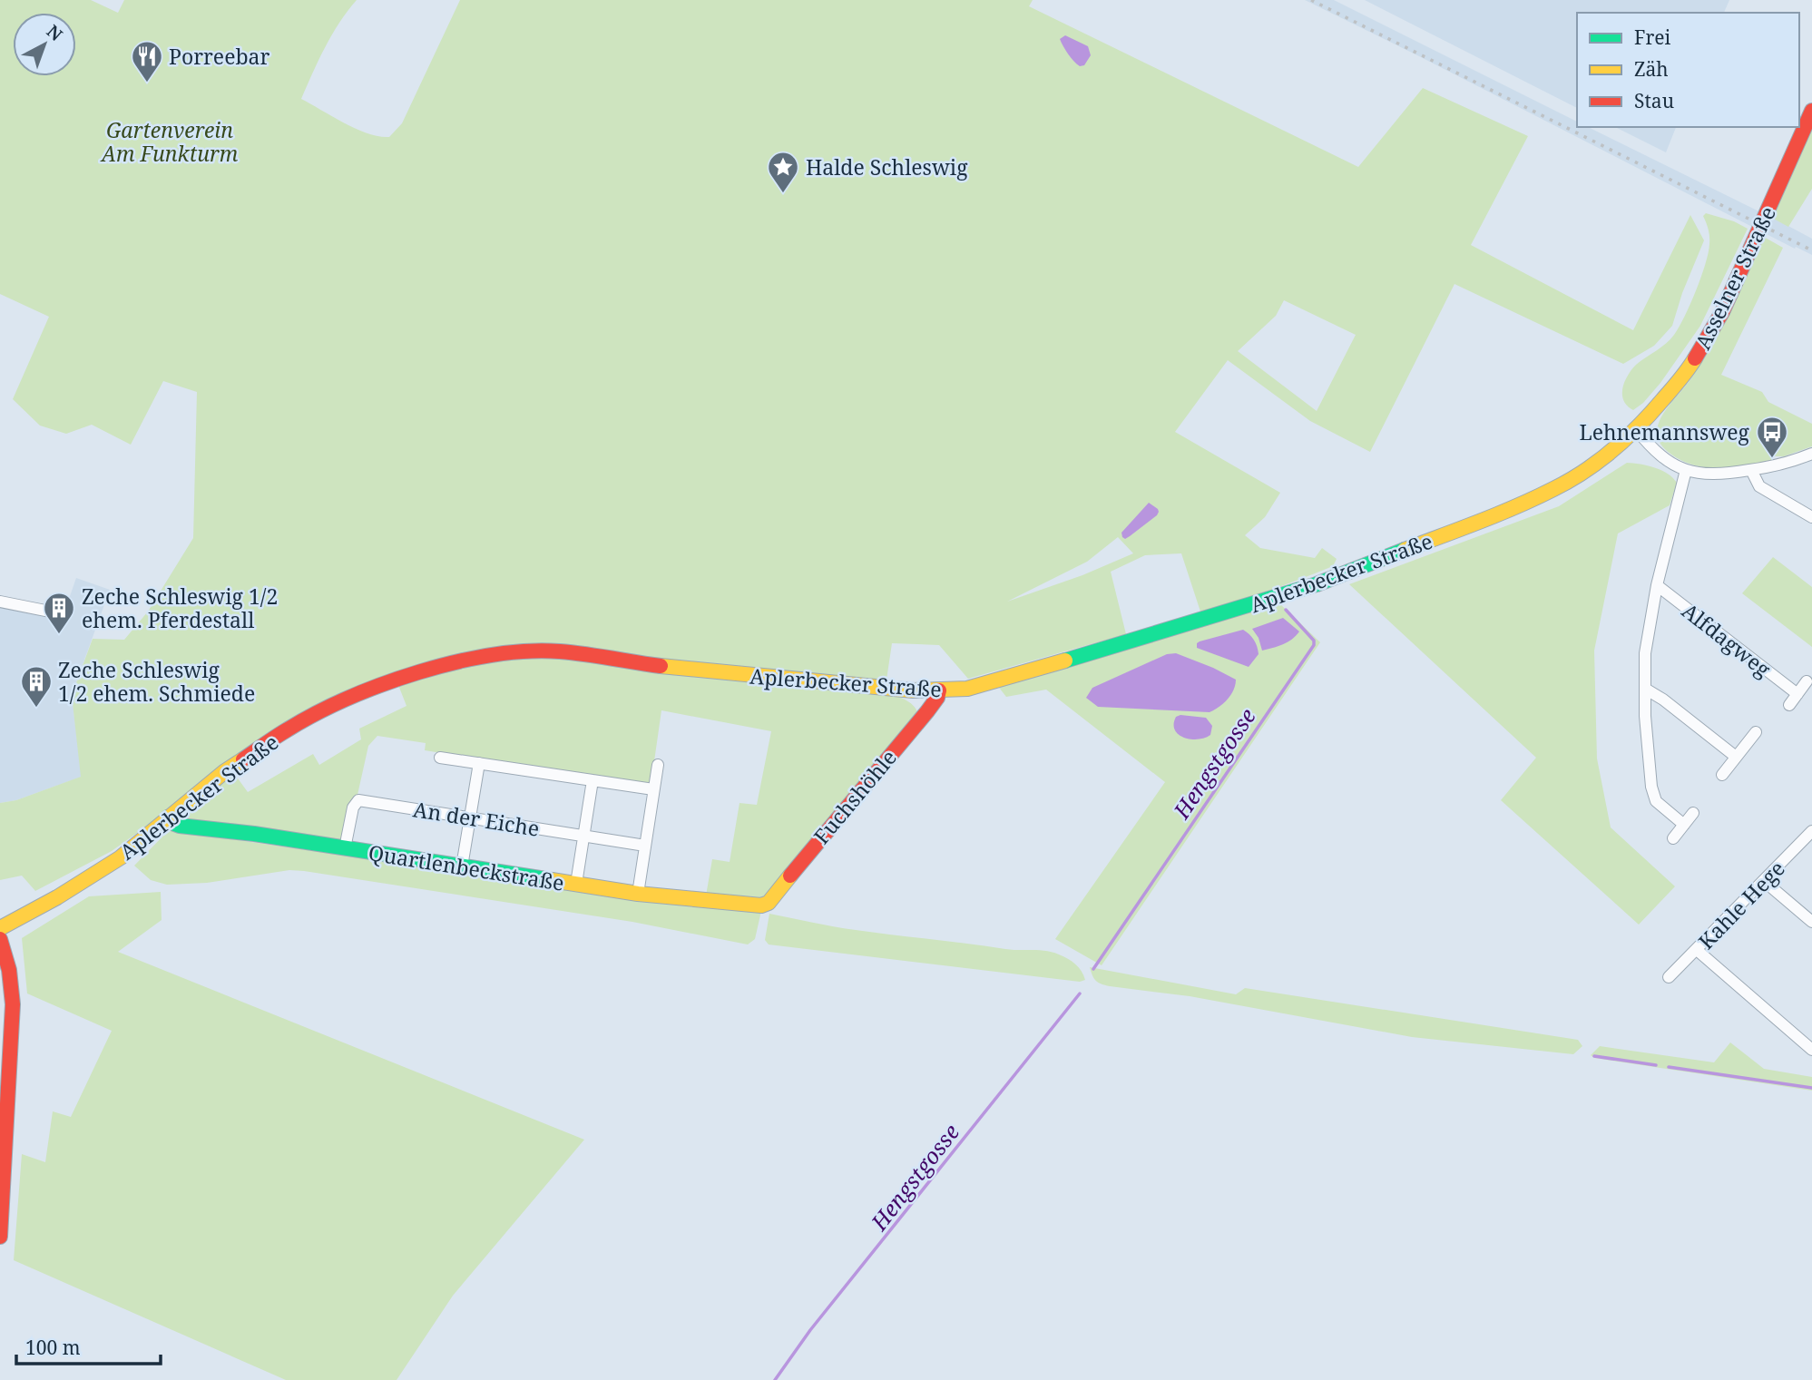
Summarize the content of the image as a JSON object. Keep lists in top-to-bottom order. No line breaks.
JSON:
{"streets":{"main road":["Asselner Straße","Aplerbecker Straße","Fuchshöhle","Quartlenbeckstraße"],"street":["Alfdagweg","An der Eiche","Kahle Hege"]},"crossings":[["Asselner Straße","Aplerbecker Straße"],["Aplerbecker Straße","Fuchshöhle"],["Aplerbecker Straße","Quartlenbeckstraße"],["Fuchshöhle","Quartlenbeckstraße"],["An der Eiche","Quartlenbeckstraße"]],"water":["Hengstgosse"],"parks":["Gartenverein Am Funkturm"],"places":{"restaurant":["Porreebar"],"place":["Halde Schleswig"],"bus stop":["Lehnemannsweg"],"building":["Zeche Schleswig 1/2 ehem. Pferdestall","Zeche Schleswig 1/2 ehem. Schmiede"]},"legend":["Frei","Zäh","Stau"],"scale_bar":"100 m","north":"top right"}
